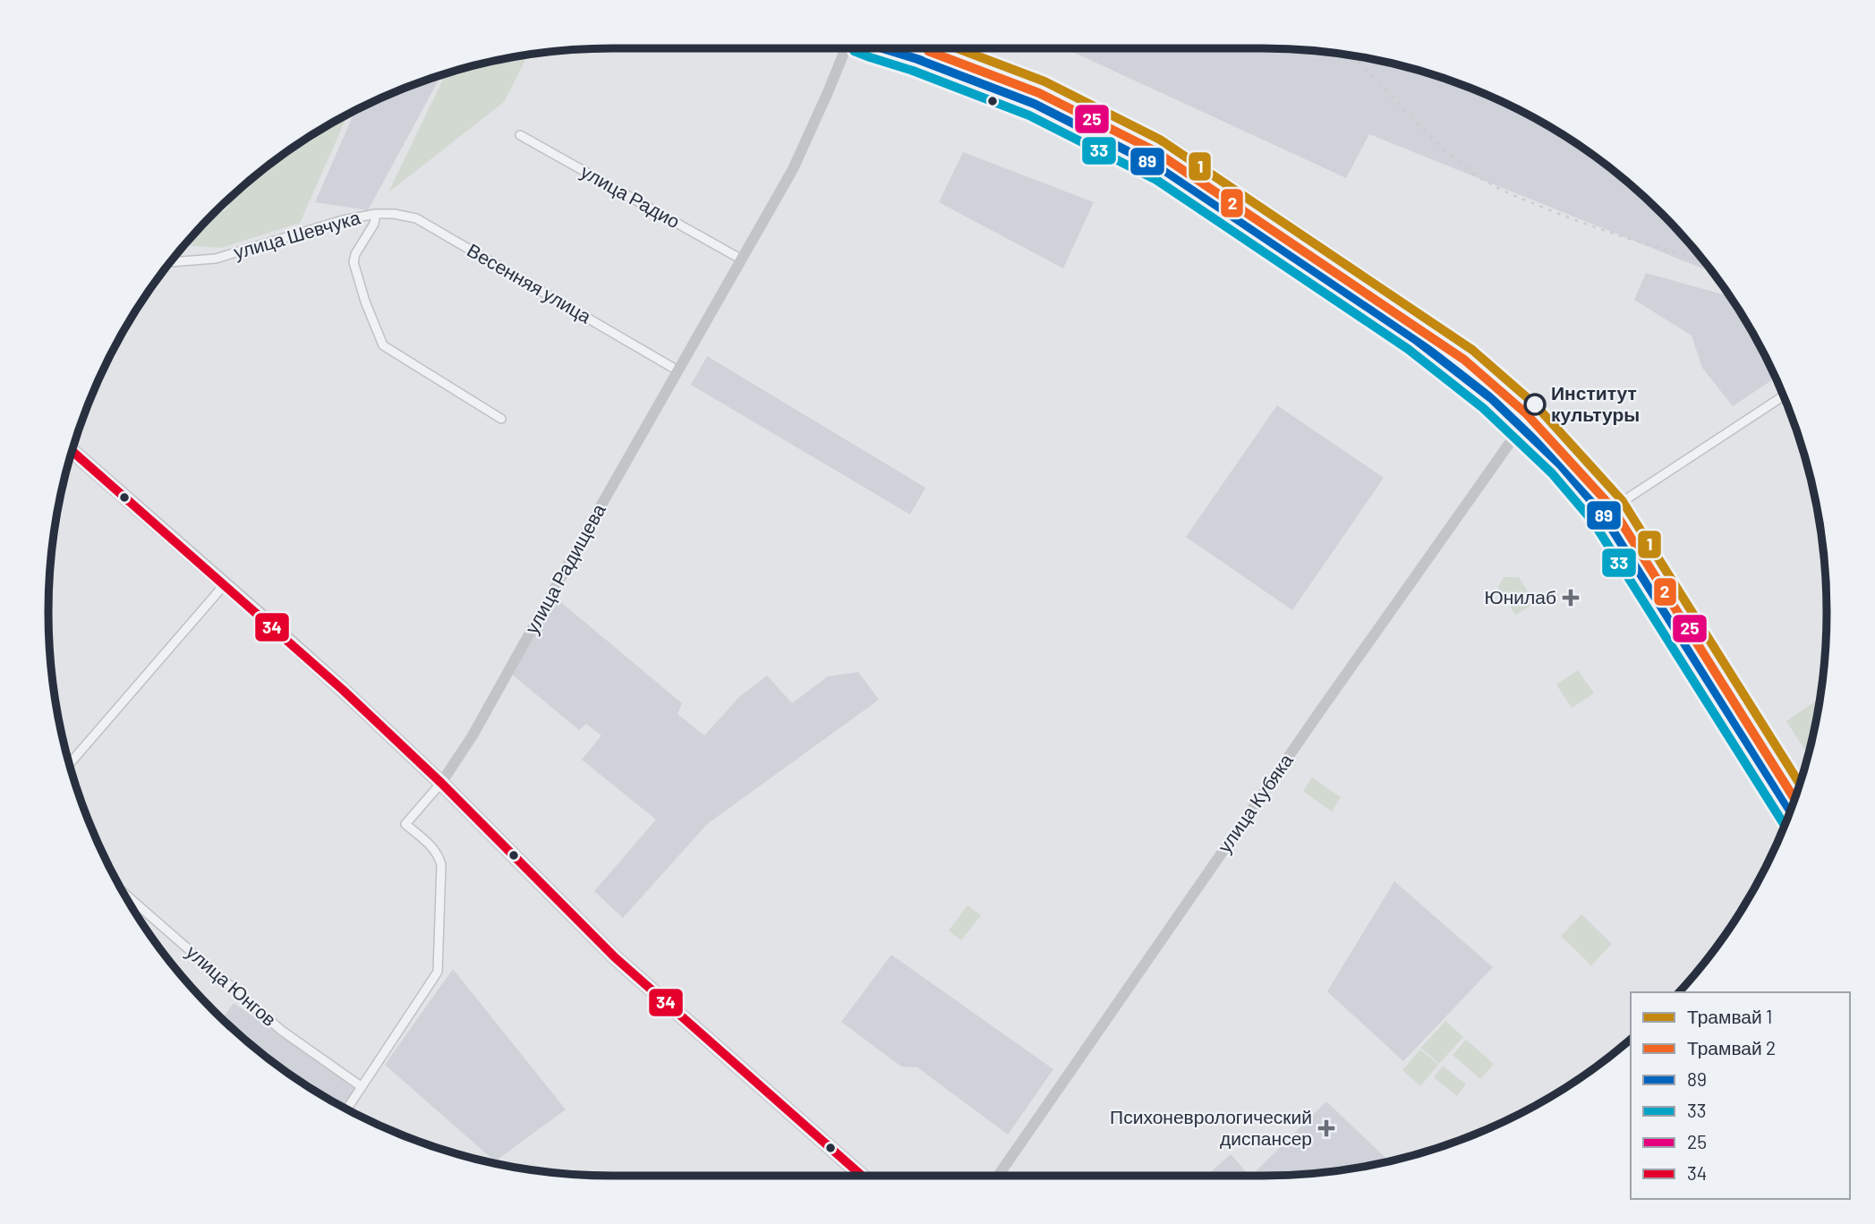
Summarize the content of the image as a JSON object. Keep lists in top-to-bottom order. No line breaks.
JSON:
{"streets":{"street":["улица Радио","улица Шевчука","Весенняя улица","улица Радищева","улица Кубяка","улица Юнгов"]},"crossings":[["улица Радио","улица Радищева"],["улица Шевчука","Весенняя улица"],["Весенняя улица","улица Радищева"],["улица Радищева","улица Юнгов"]],"places":{"other":["Институт культуры"],"health":["Юнилаб","Психоневрологический диспансер"]},"lines":["tram line 1","transit line 89","transit line 25","tram line 2","transit line 33","transit line 34"],"legend":["Трамвай 1","Трамвай 2","89","33","25","34"]}
